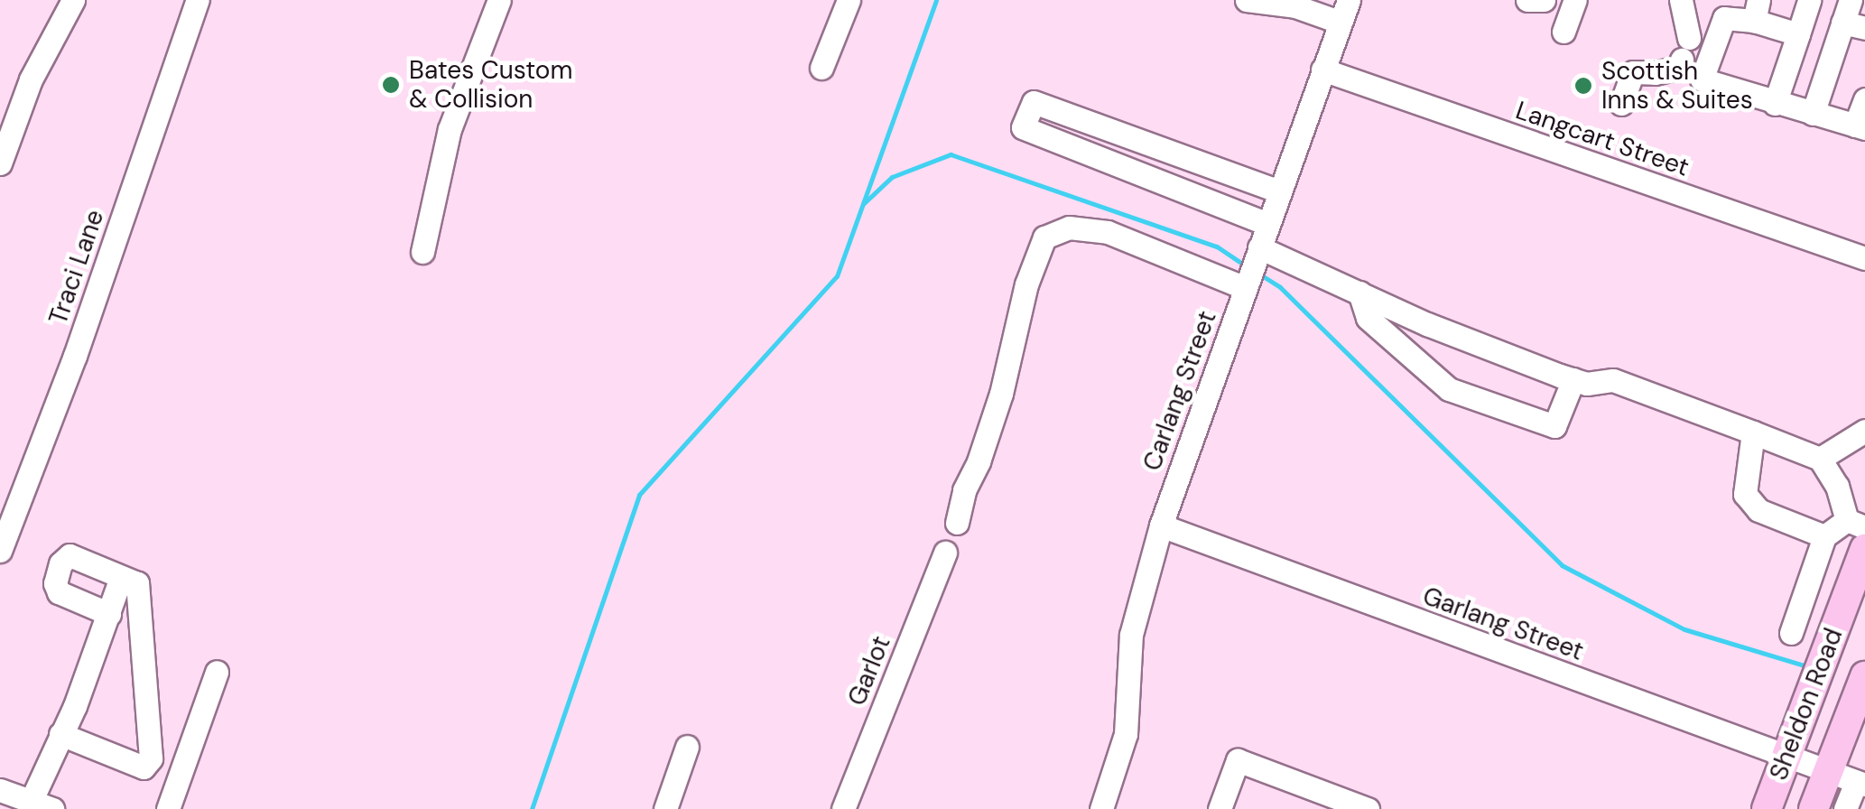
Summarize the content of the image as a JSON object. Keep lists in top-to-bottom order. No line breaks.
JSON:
{"streets":{"main road":["Sheldon Road"],"street":["Langcart Street","Traci Lane","Carlang Street","Garlang Street","Garlot"]},"crossings":[["Langcart Street","Carlang Street"],["Carlang Street","Garlang Street"],["Garlang Street","Sheldon Road"]],"places":["Bates Custom & Collision","Scottish Inns & Suites"]}
